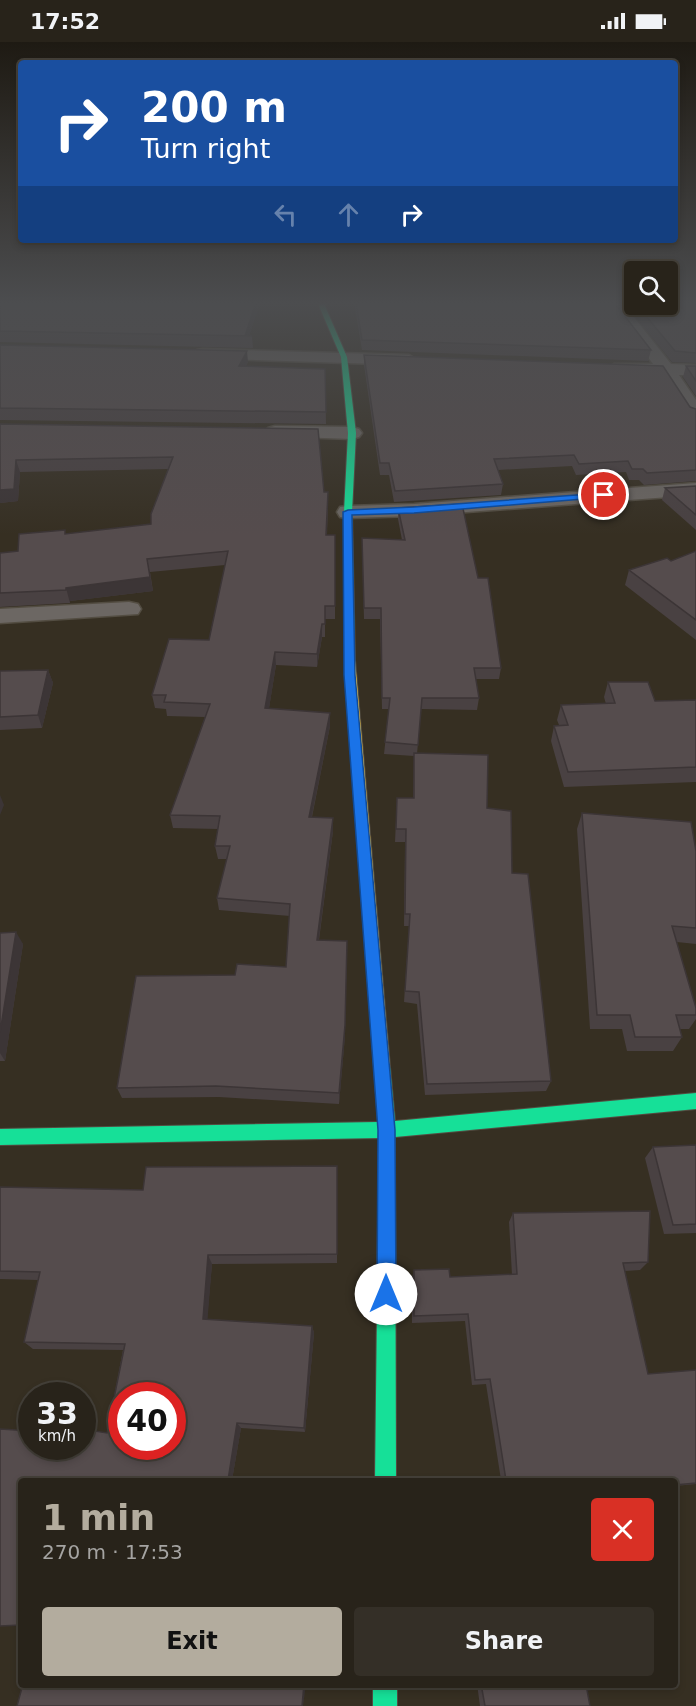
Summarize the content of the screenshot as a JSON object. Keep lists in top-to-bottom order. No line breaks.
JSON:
{"page":{"status":"17:52","turn":["200 m","Turn right"],"speed":"33 km/h","limit":"40","heading":["1 min","270 m · 17:53"],"buttons":["Exit","Share"]}}
